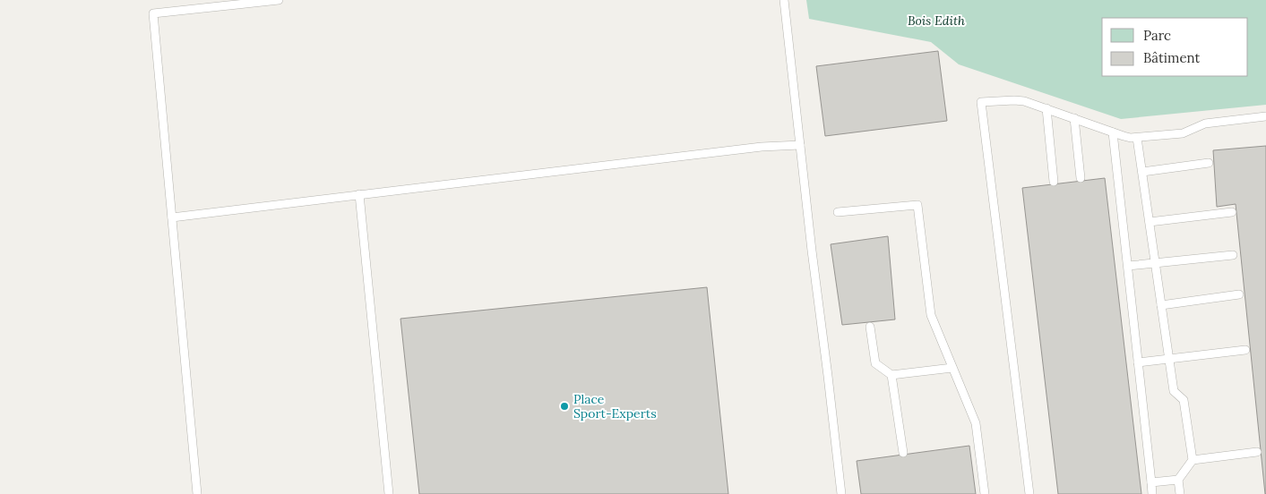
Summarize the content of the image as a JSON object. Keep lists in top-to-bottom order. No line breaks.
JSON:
{"parks":["Bois Edith"],"places":["Place Sport-Experts"],"legend":["Parc","Bâtiment"]}
